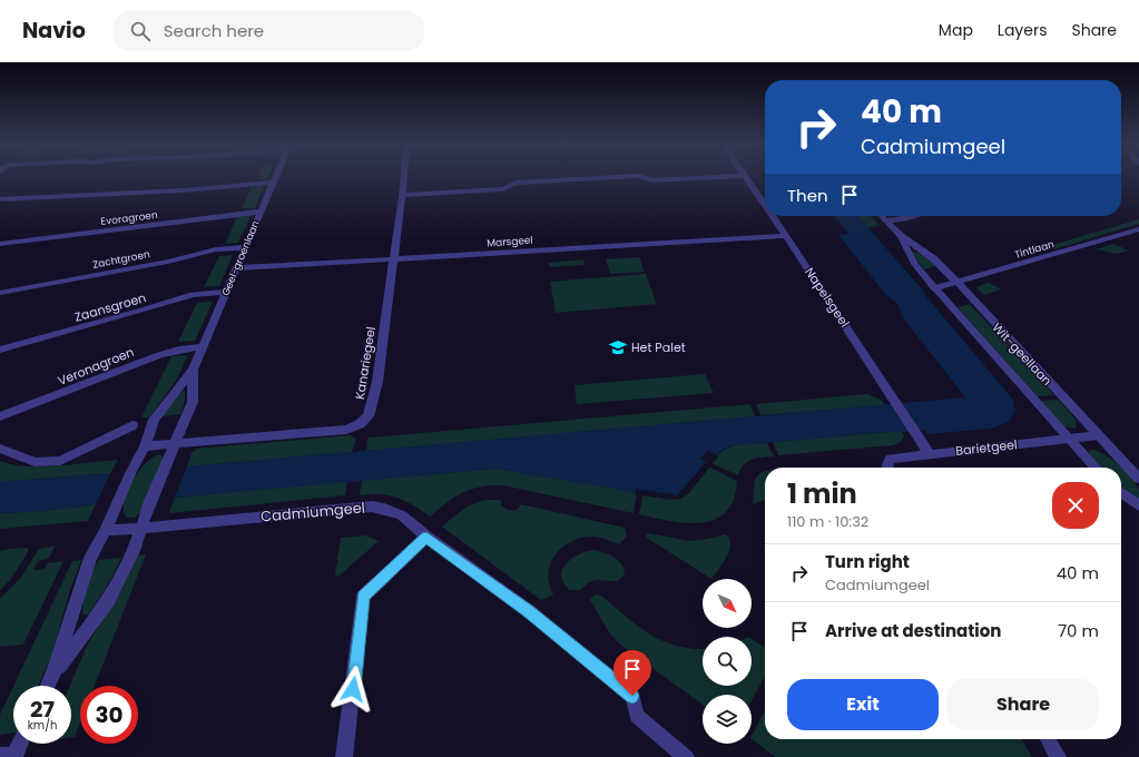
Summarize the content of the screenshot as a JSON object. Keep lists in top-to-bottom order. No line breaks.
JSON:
{"streets":{"street":["Evoragroen","Marsgeel","Tintlaan","Geel-groenlaan","Zachtgroen","Napelsgeel","Zaansgroen","Wit-geellaan","Kanariegeel","Veronagroen","Barietgeel","Cadmiumgeel"]},"crossings":[["Evoragroen","Geel-groenlaan"],["Marsgeel","Geel-groenlaan"],["Marsgeel","Napelsgeel"],["Marsgeel","Kanariegeel"],["Tintlaan","Wit-geellaan"],["Geel-groenlaan","Zachtgroen"],["Geel-groenlaan","Zaansgroen"],["Geel-groenlaan","Kanariegeel"],["Geel-groenlaan","Veronagroen"],["Geel-groenlaan","Cadmiumgeel"],["Napelsgeel","Barietgeel"],["Wit-geellaan","Barietgeel"]],"places":{"school or university":["Het Palet"]},"north":"bottom right","page":{"header":"Navio","search":"Search here","nav":["Map","Layers","Share"],"turn":["40 m","Cadmiumgeel"],"then":"Then","heading":["1 min","110 m · 10:32"],"list":[{"name":"Turn right","note":"Cadmiumgeel","value":"40 m"},{"name":"Arrive at destination","value":"70 m"}],"buttons":["Exit","Share"],"speed":"27 km/h","limit":"30"}}
